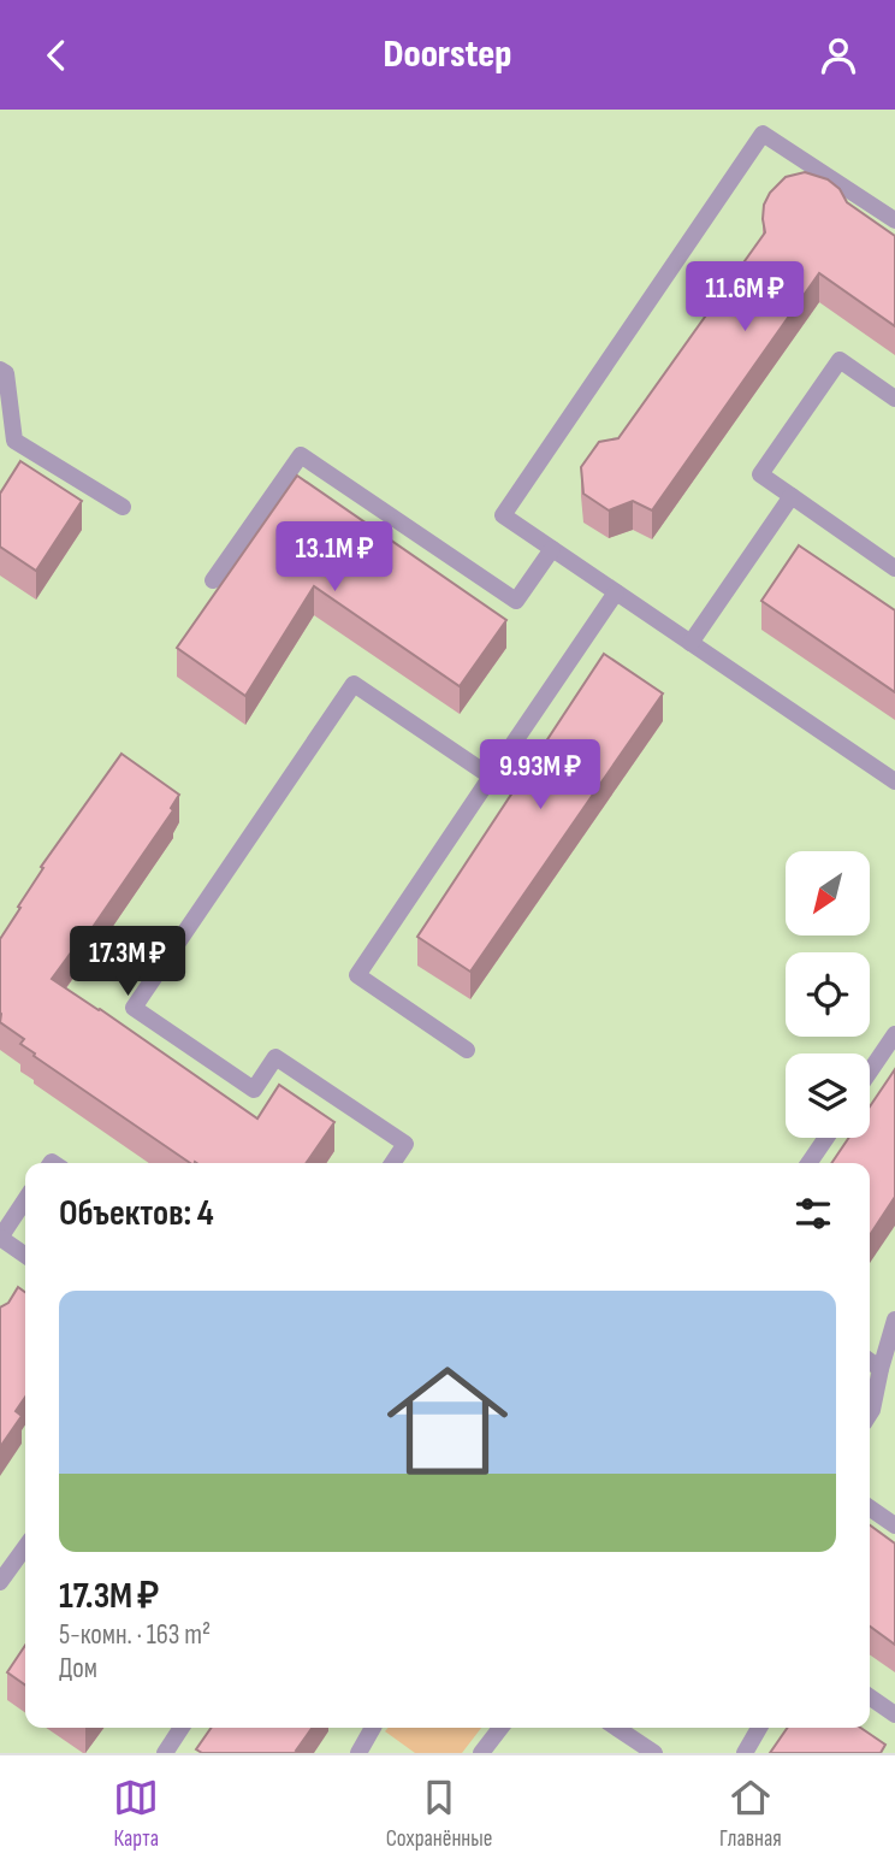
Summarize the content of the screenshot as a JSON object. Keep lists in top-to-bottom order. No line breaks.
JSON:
{"north":"bottom left","page":{"header":"Doorstep","price":["11.6M ₽","13.1M ₽","9.93M ₽","17.3M ₽"],"heading":"Объектов: 4","list":[{"name":"17.3M ₽","note":"5-комн. · 163 m² · Дом"}],"tabs":["Карта","Сохранённые","Главная"]}}
